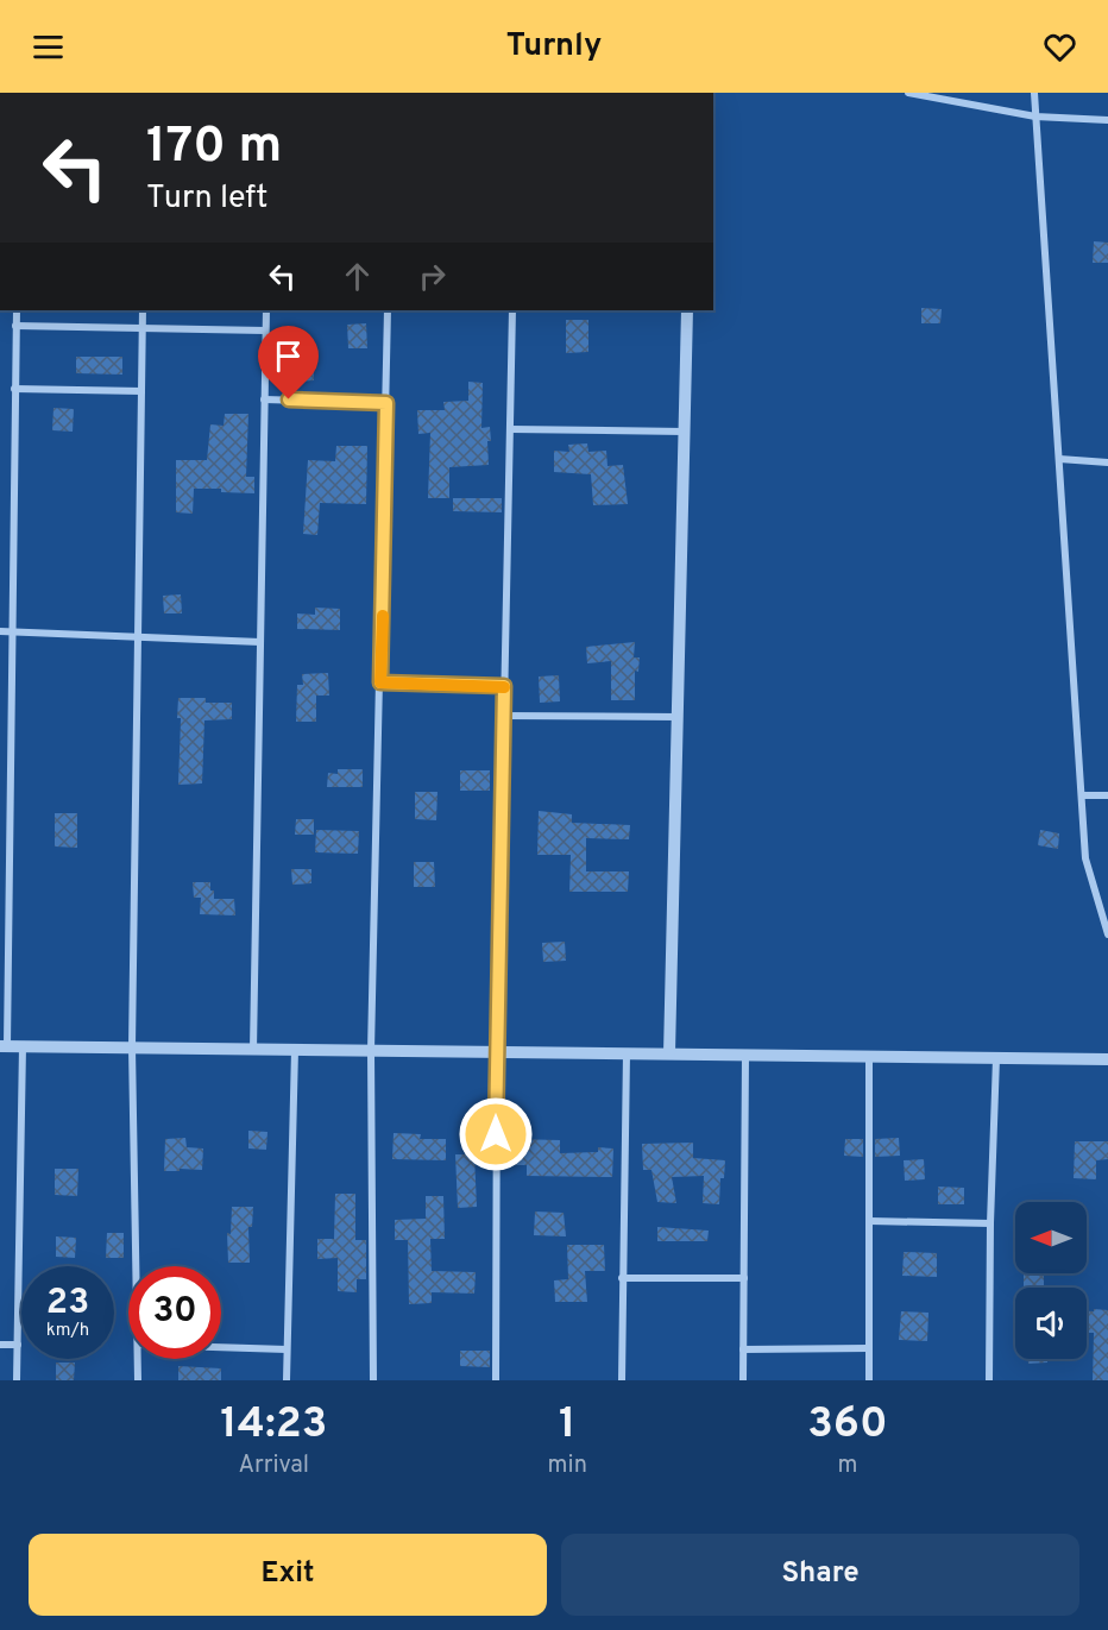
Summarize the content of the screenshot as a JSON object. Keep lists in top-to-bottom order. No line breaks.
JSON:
{"north":"left","page":{"header":"Turnly","turn":["170 m","Turn left"],"speed":"23 km/h","limit":"30","eta":["14:23","Arrival","1","min","360","m"],"buttons":["Exit","Share"]}}
